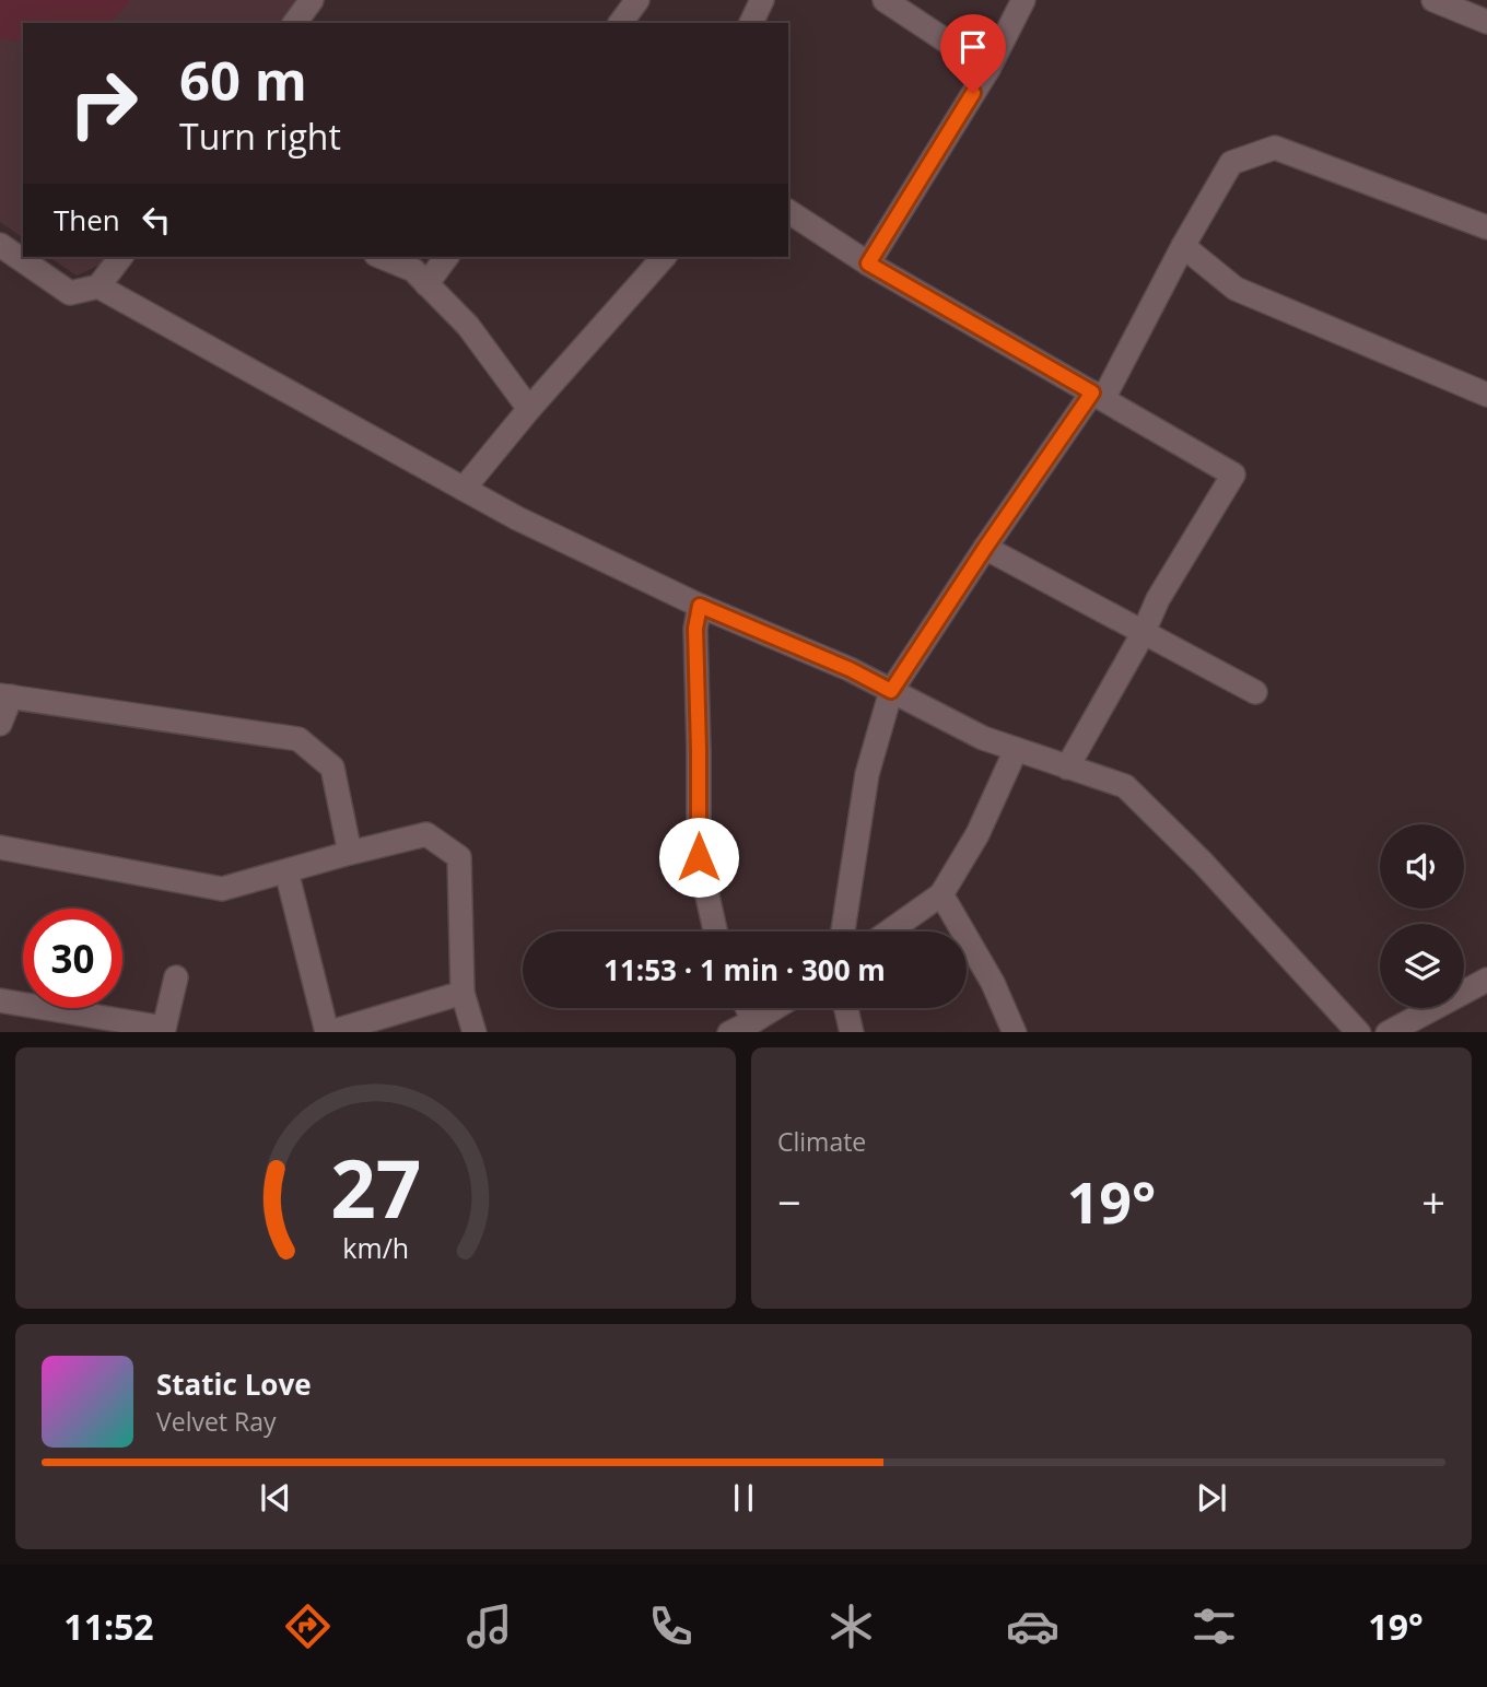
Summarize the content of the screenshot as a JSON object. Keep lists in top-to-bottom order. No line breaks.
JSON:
{"page":{"turn":["60 m","Turn right"],"then":"Then","limit":"30","trip":"11:53 · 1 min · 300 m","tile":"Climate","heat":["−","19°","+"],"song":["Static Love","Velvet Ray"],"tabs":["11:52","19°"],"gauge":["27","km/h"]}}
